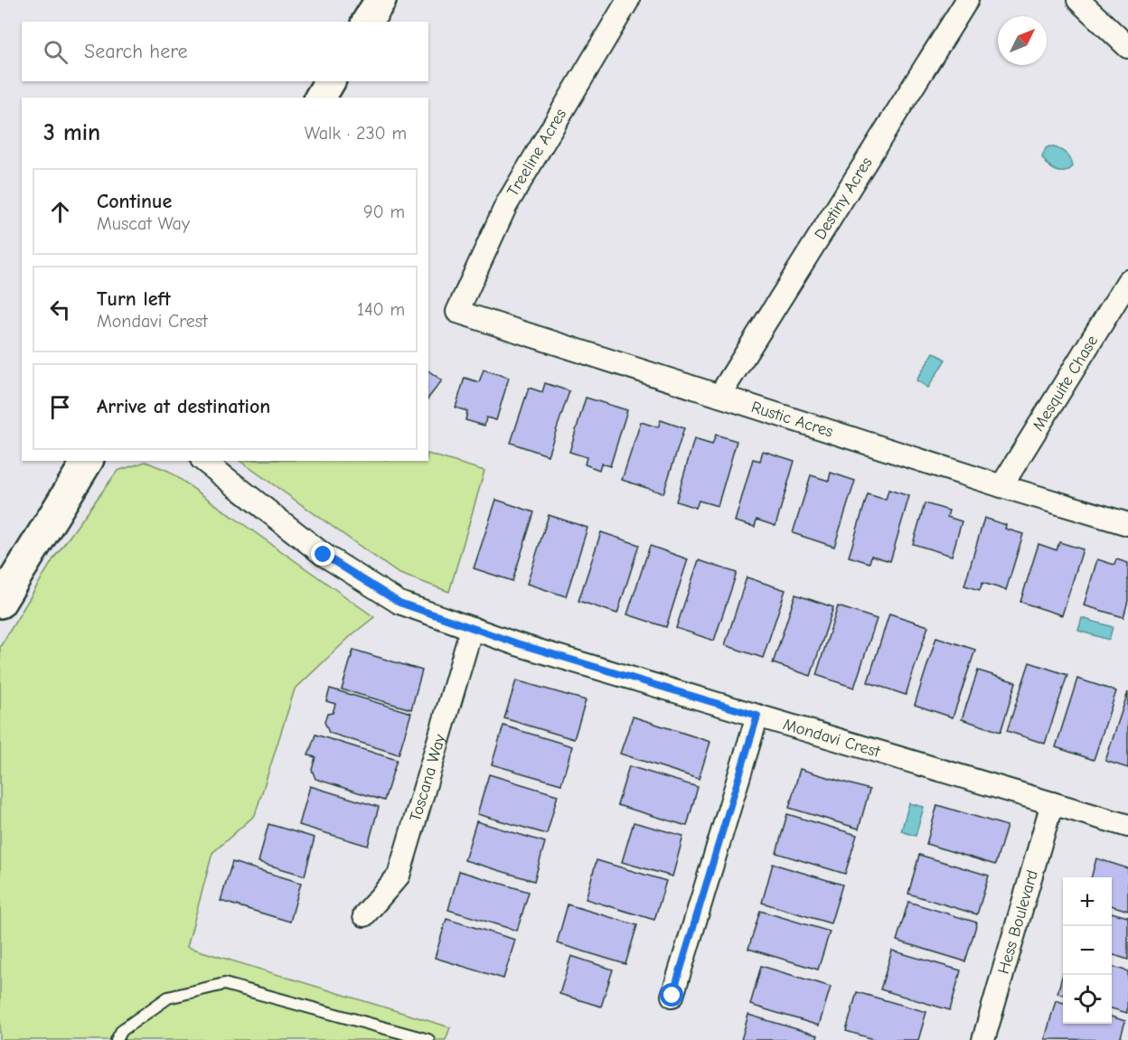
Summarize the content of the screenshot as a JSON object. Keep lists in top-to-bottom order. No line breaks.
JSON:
{"streets":{"street":["Treeline Acres","Destiny Acres","Mesquite Chase","Rustic Acres","Mondavi Crest","Toscana Way","Hess Boulevard"]},"crossings":[["Treeline Acres","Rustic Acres"],["Destiny Acres","Rustic Acres"],["Mesquite Chase","Rustic Acres"],["Mondavi Crest","Toscana Way"],["Mondavi Crest","Hess Boulevard"]],"north":"top right","page":{"search":"Search here","heading":["3 min","Walk · 230 m"],"list":[["Continue","Muscat Way","90 m"],["Turn left","Mondavi Crest","140 m"],"Arrive at destination"],"map_buttons":["+","−"]}}
